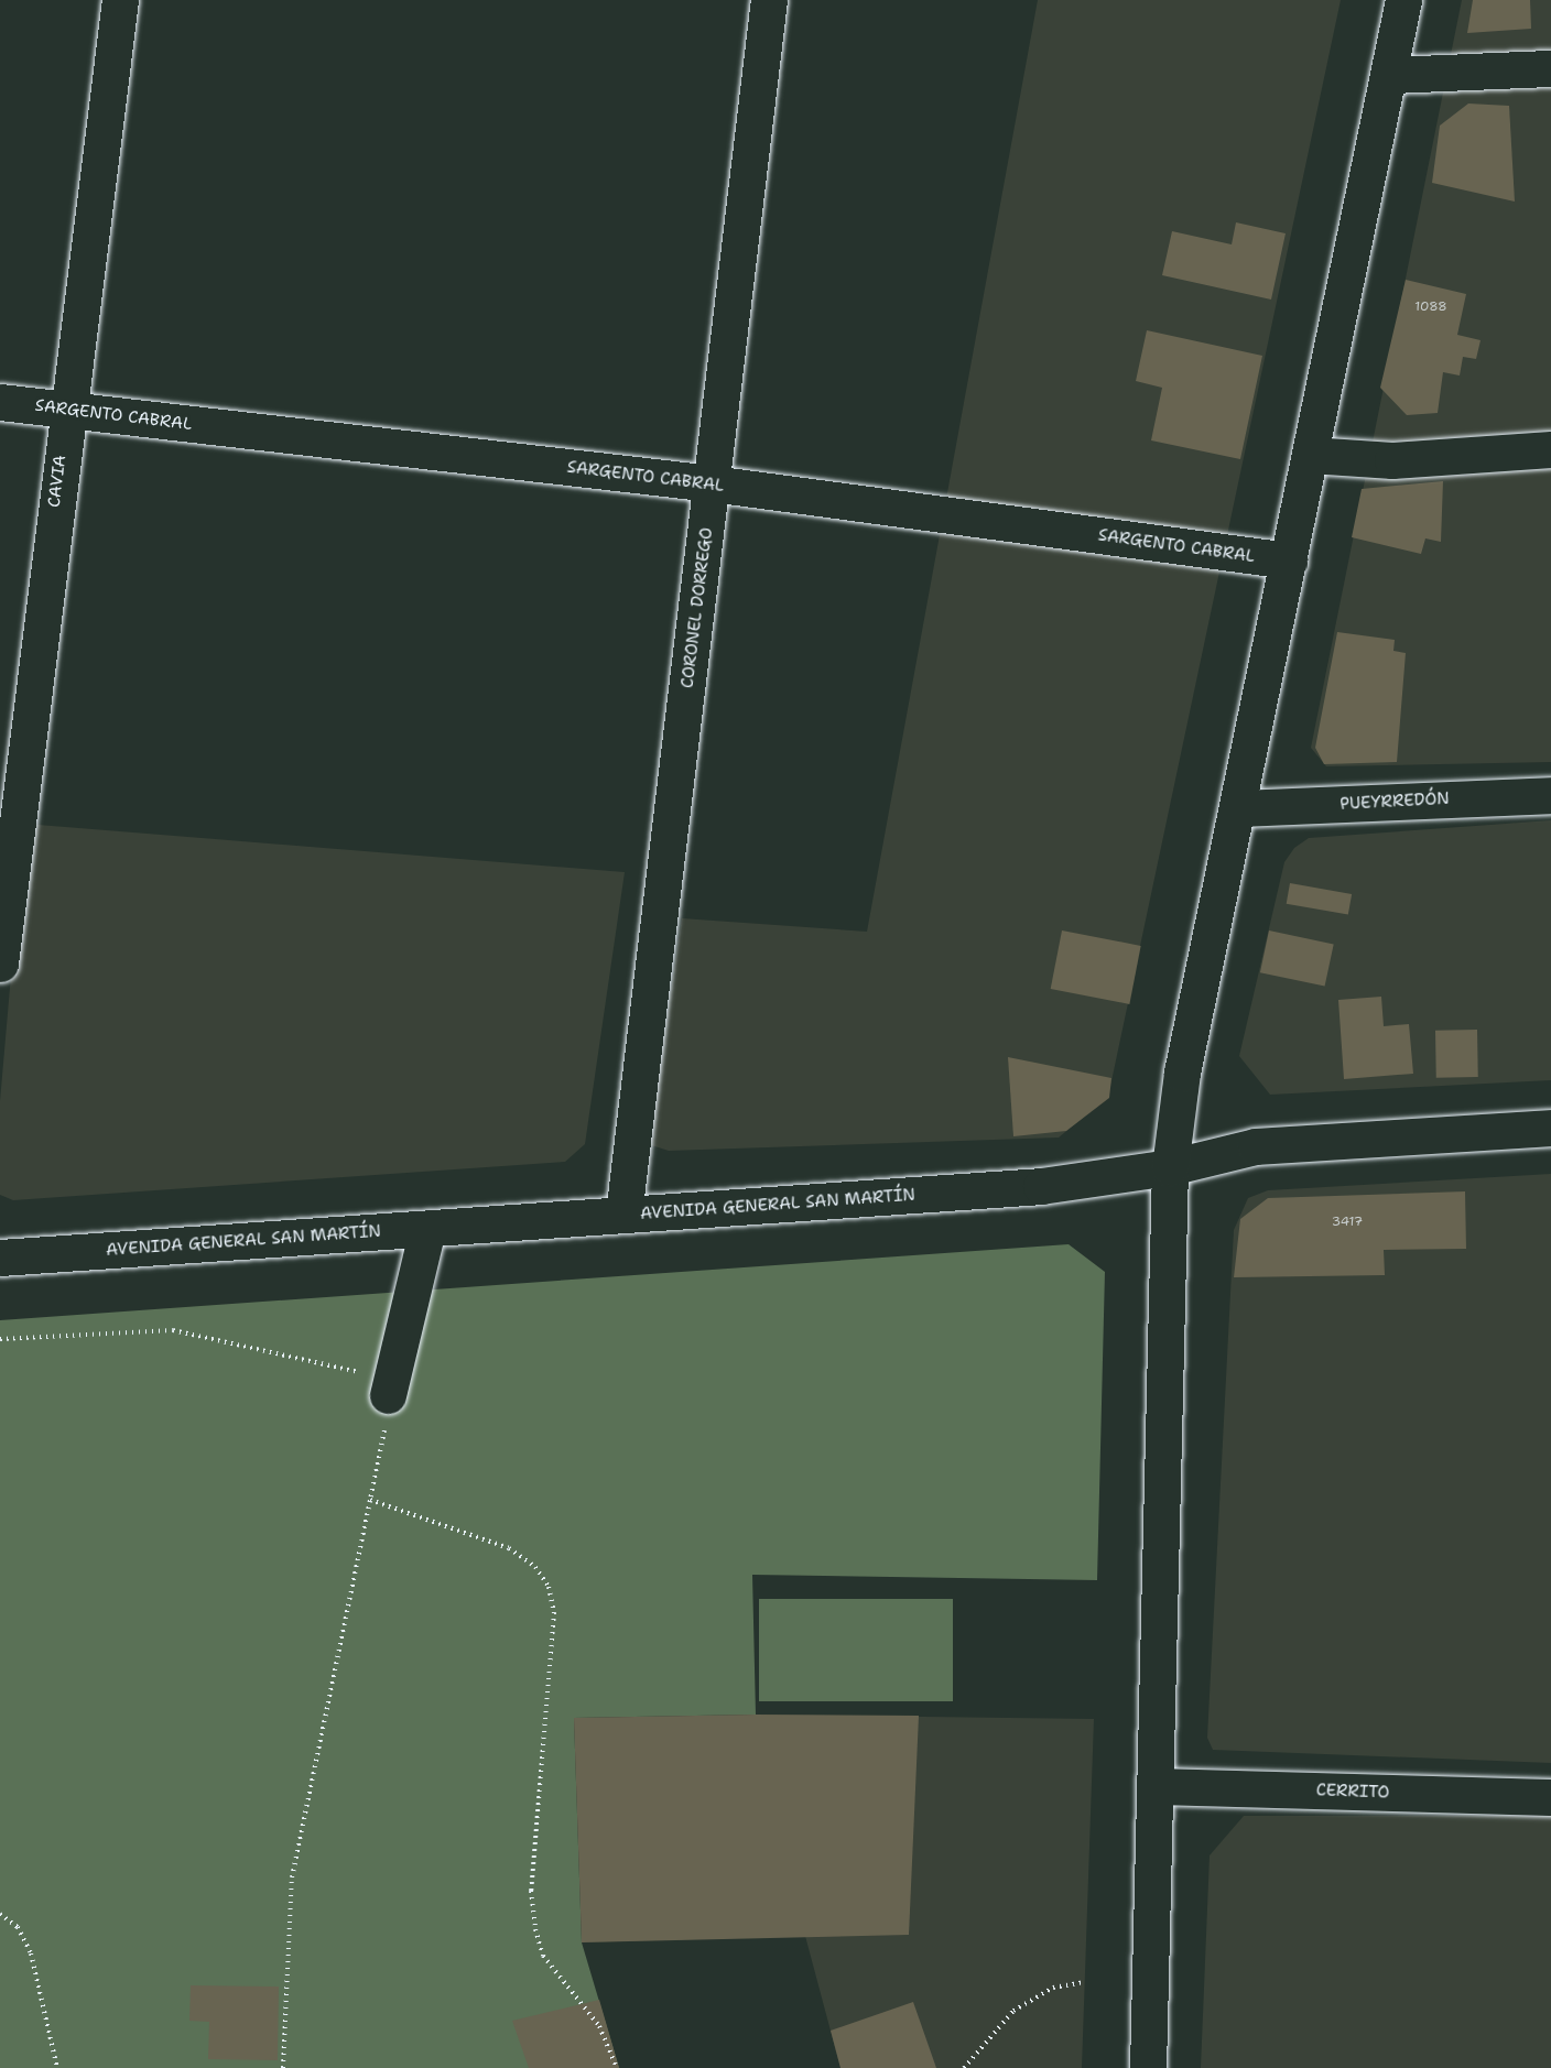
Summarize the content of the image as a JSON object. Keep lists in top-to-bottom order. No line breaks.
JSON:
{"streets":{"main road":["SARGENTO CABRAL","CAVIA","CORONEL DORREGO","PUEYRREDÓN","AVENIDA GENERAL SAN MARTÍN","CERRITO"]},"crossings":[["SARGENTO CABRAL","CAVIA"],["SARGENTO CABRAL","CORONEL DORREGO"],["CORONEL DORREGO","AVENIDA GENERAL SAN MARTÍN"]],"house_numbers":["1088","3417"]}
